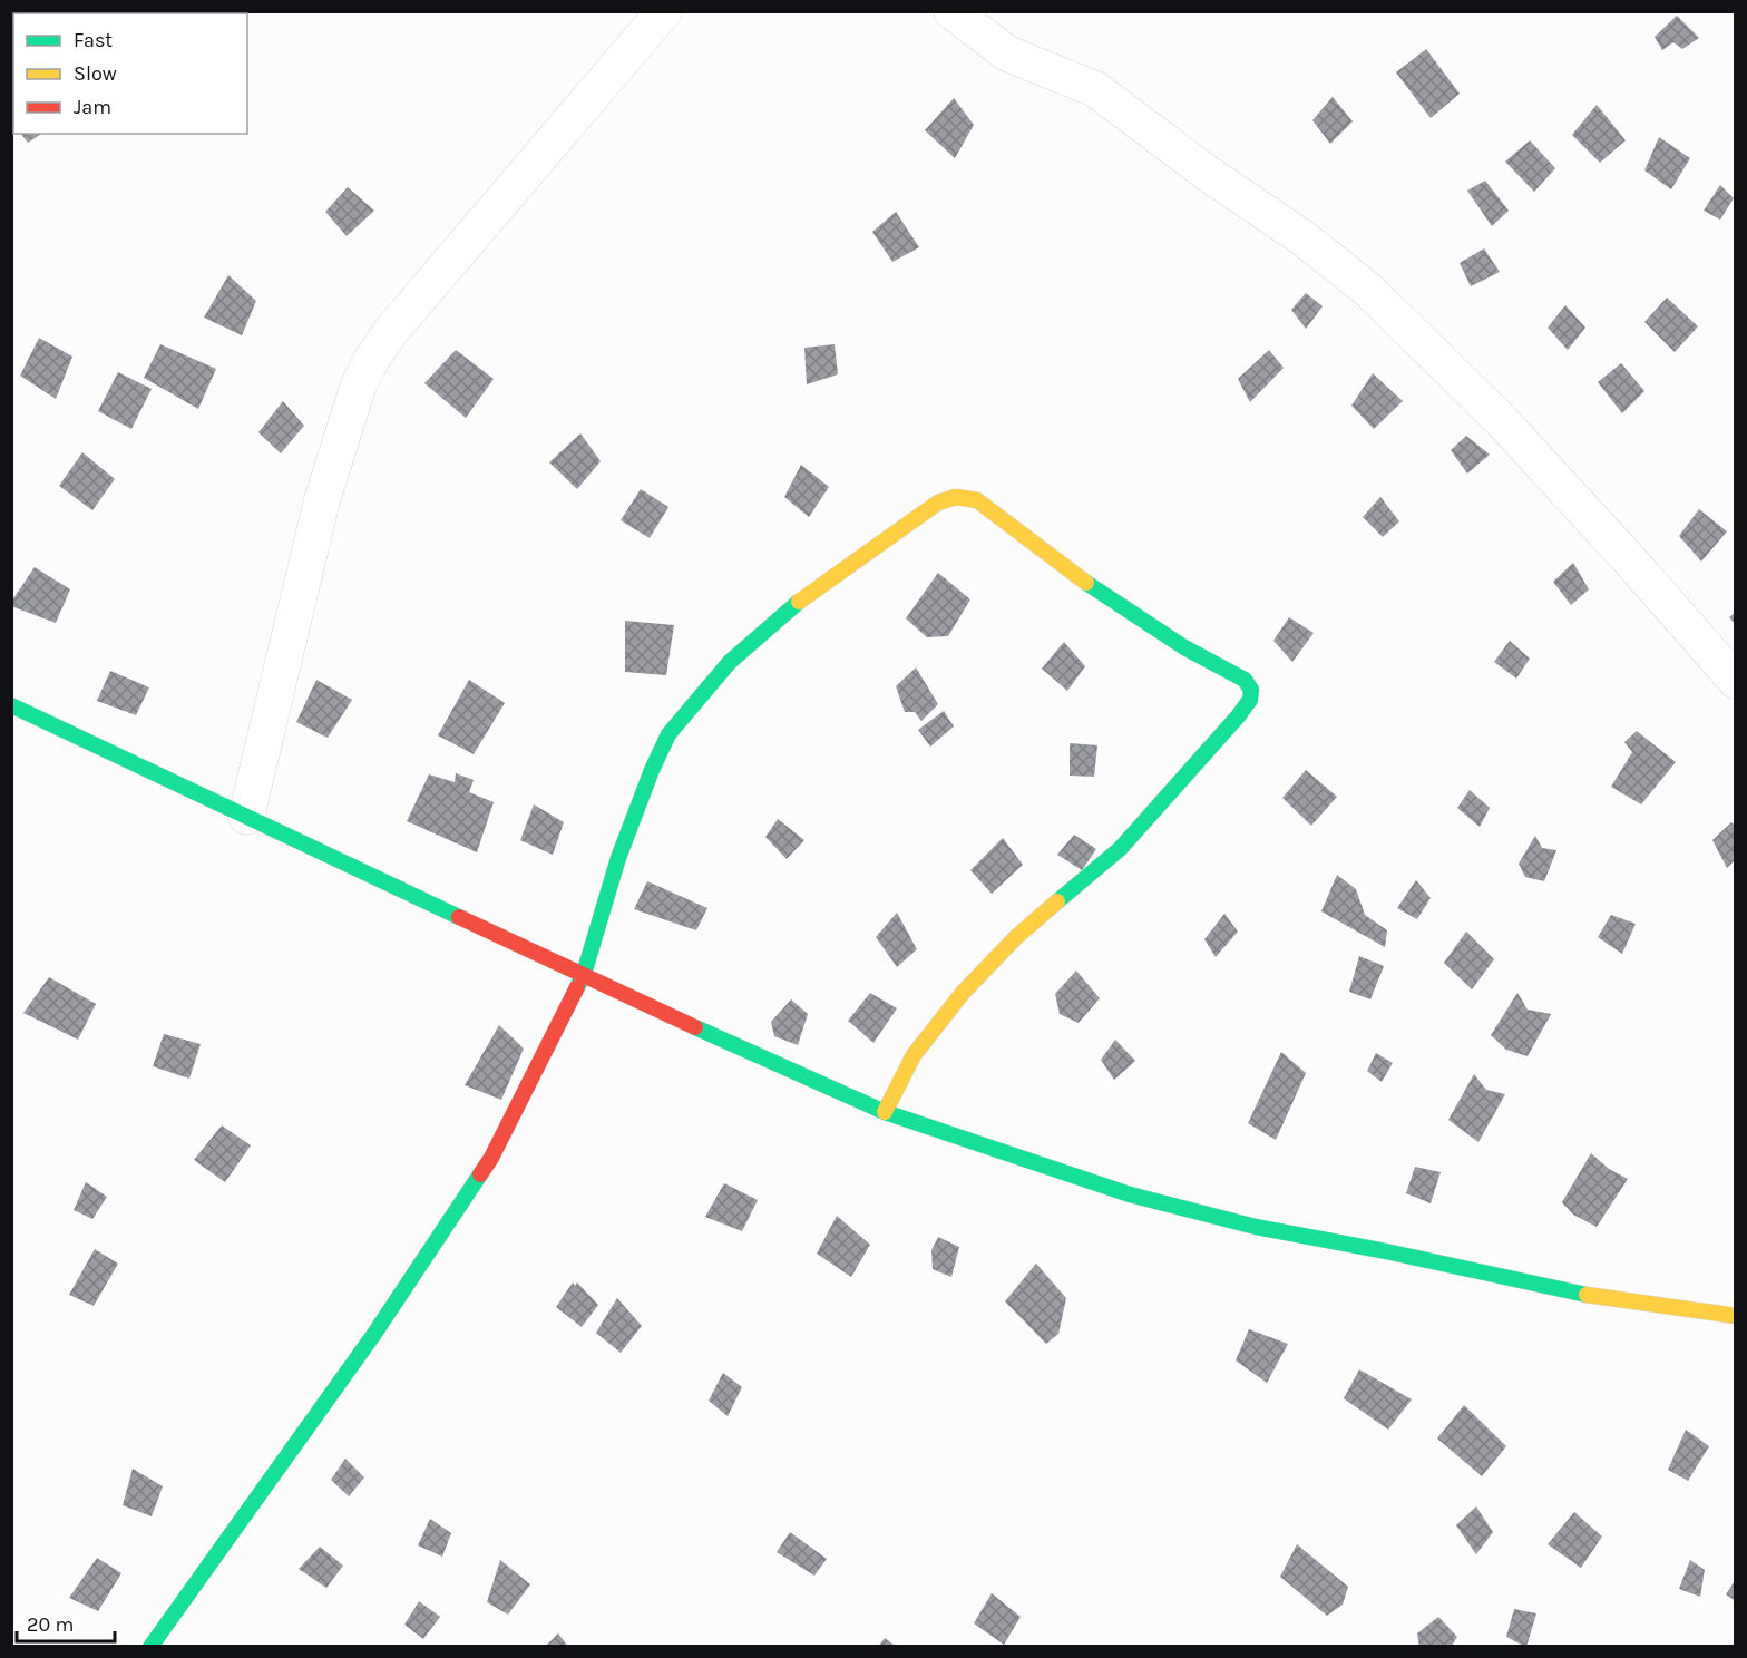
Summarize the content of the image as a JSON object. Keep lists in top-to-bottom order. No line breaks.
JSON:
{"legend":["Fast","Slow","Jam"],"scale_bar":"20 m"}
